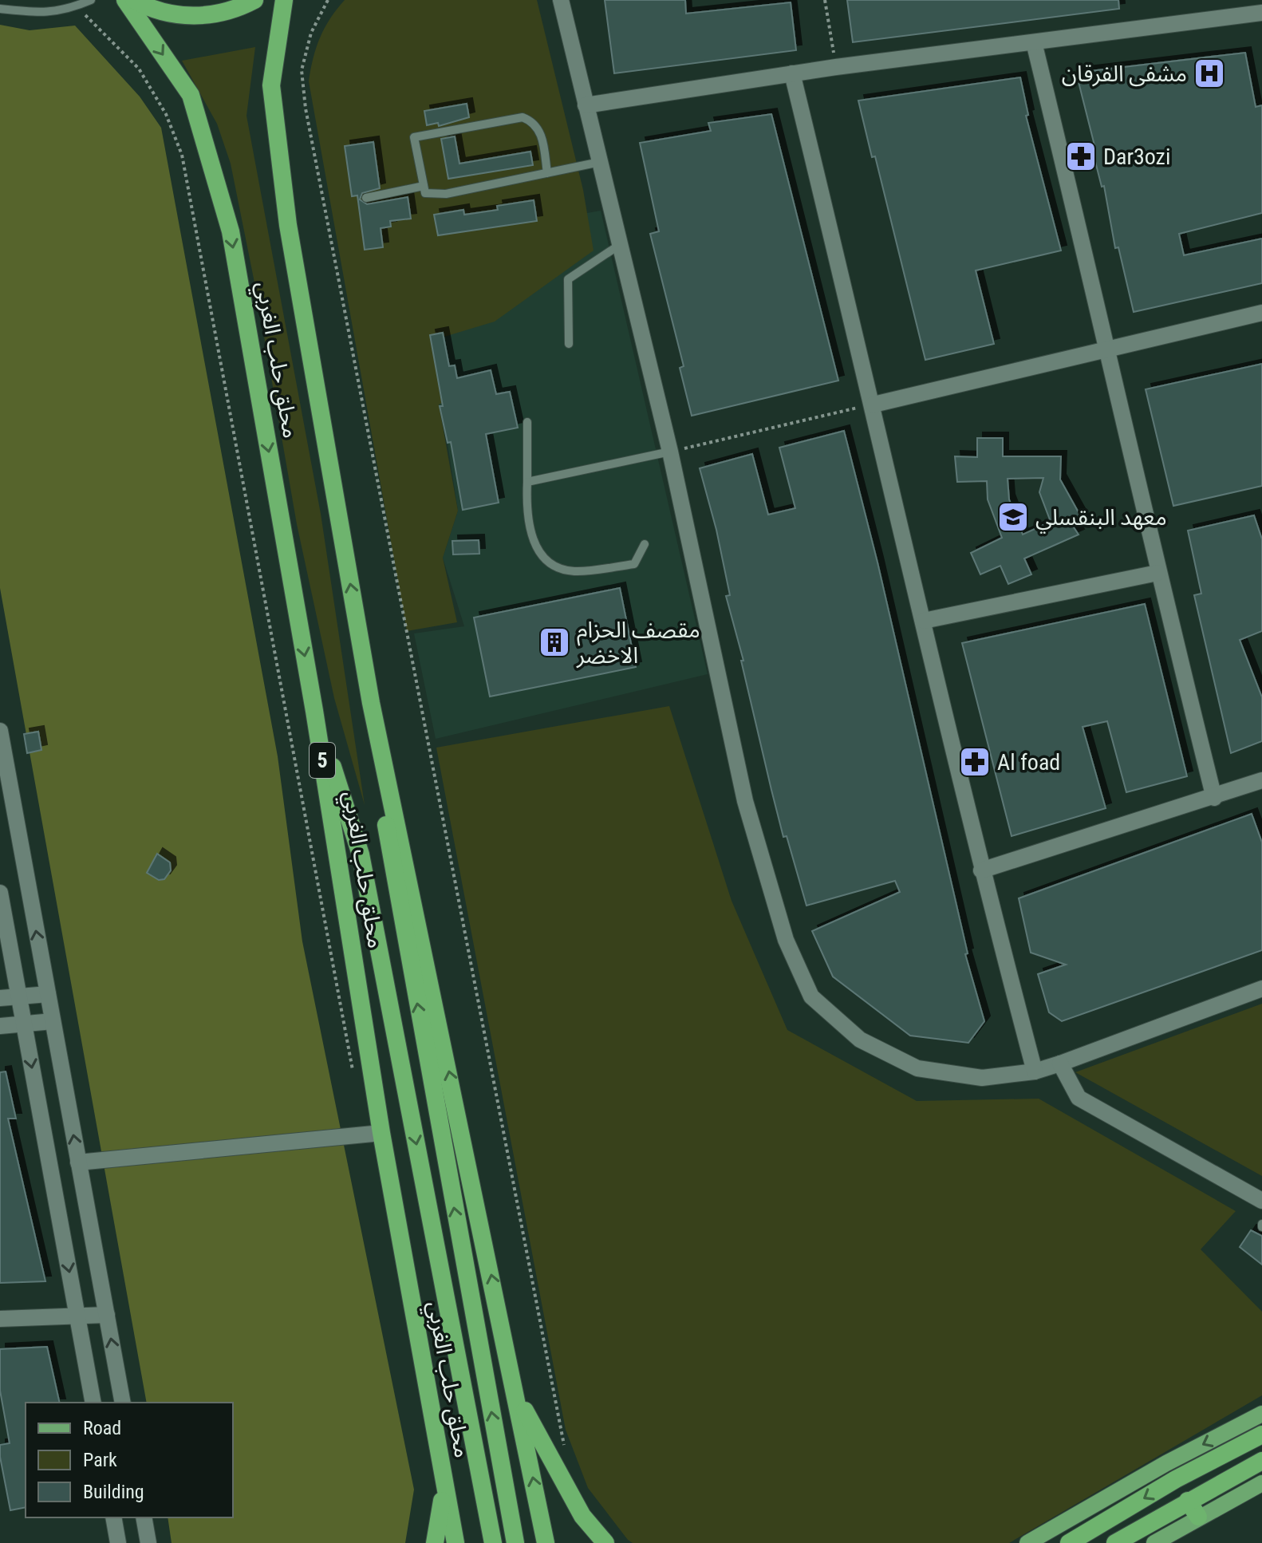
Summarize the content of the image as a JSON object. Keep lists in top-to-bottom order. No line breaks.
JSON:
{"streets":{"highway":["محلق حلب الغربي","5"]},"places":{"hospital":["مشفى الفرقان"],"pharmacy":["Dar3ozi","Al foad"],"school or university":["معهد البنقسلي"],"building":["مقصف الحزام الاخضر"]},"legend":["Road","Park","Building"]}
